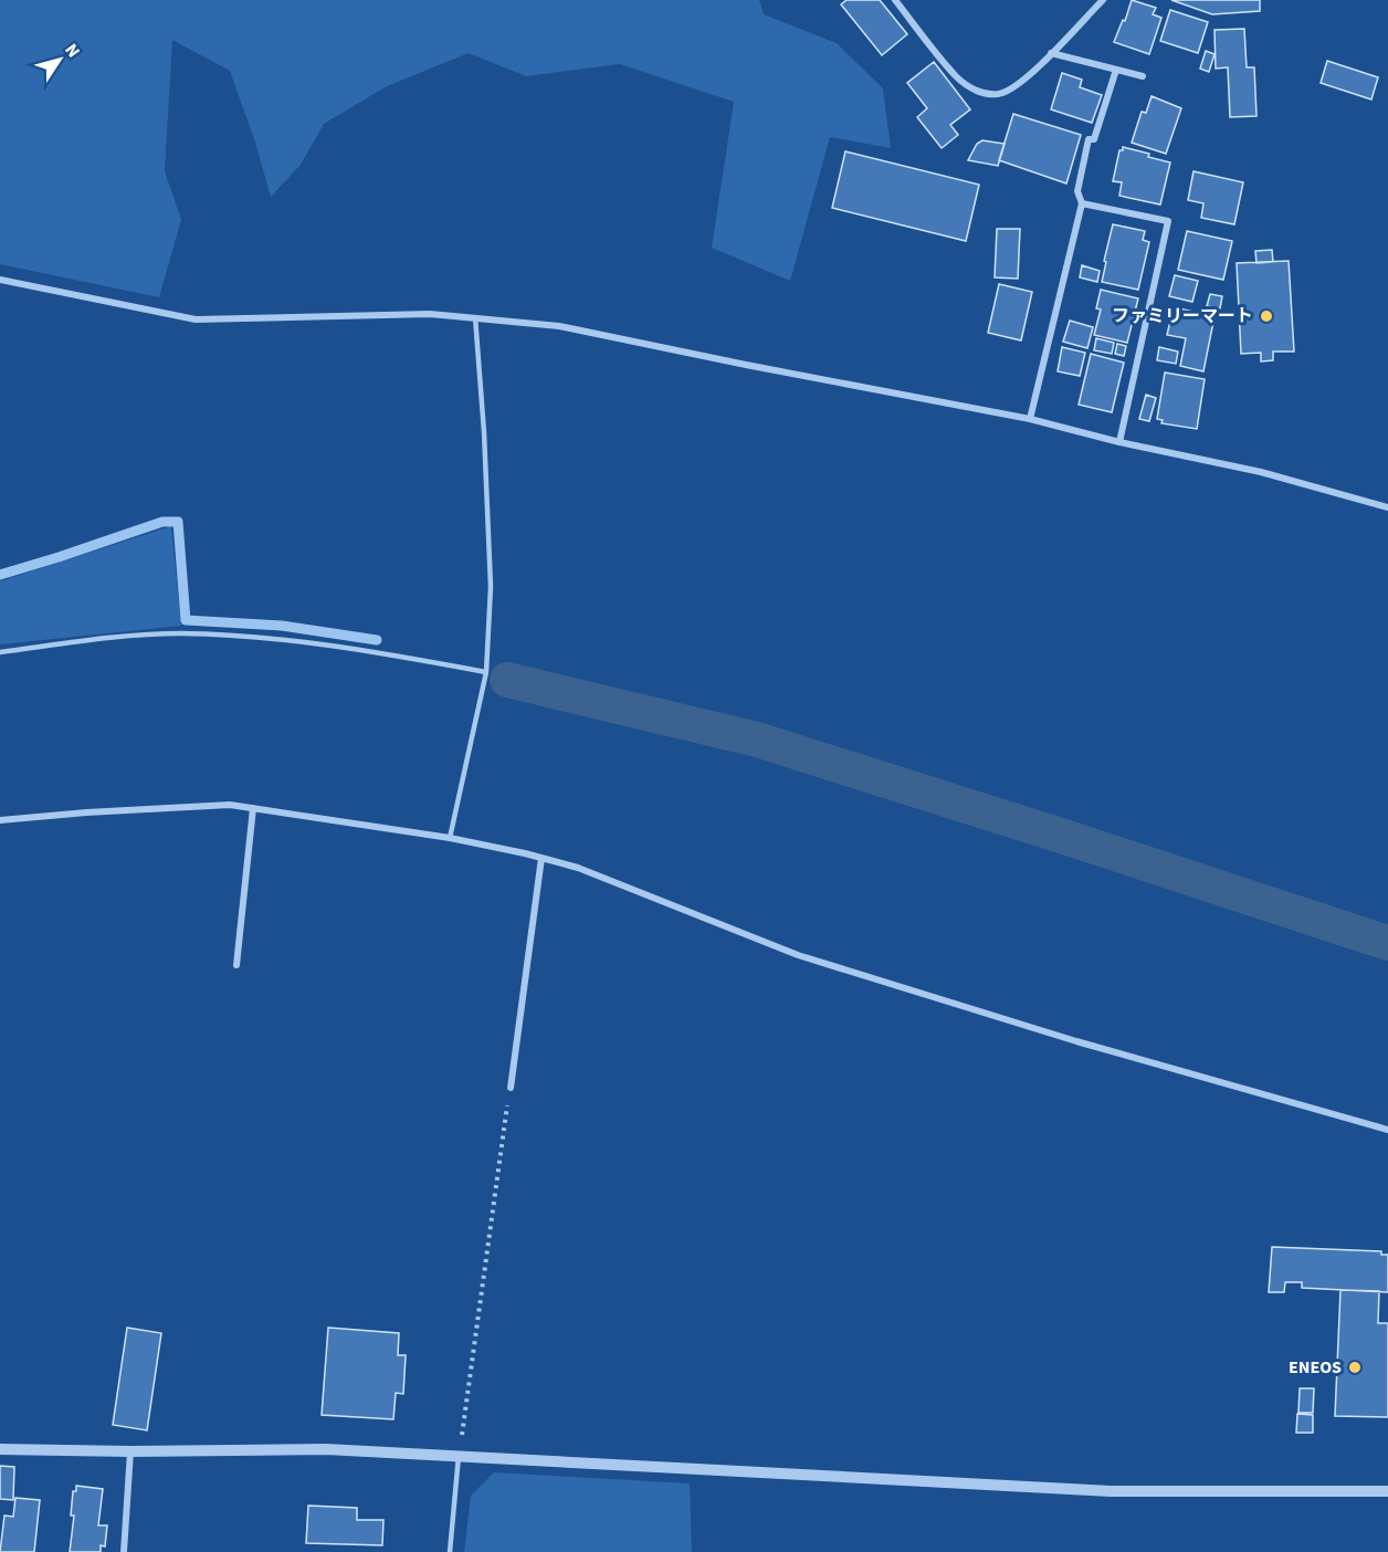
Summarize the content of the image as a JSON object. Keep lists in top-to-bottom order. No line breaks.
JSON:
{"places":["ファミリーマート","ENEOS"],"north":"top right"}
